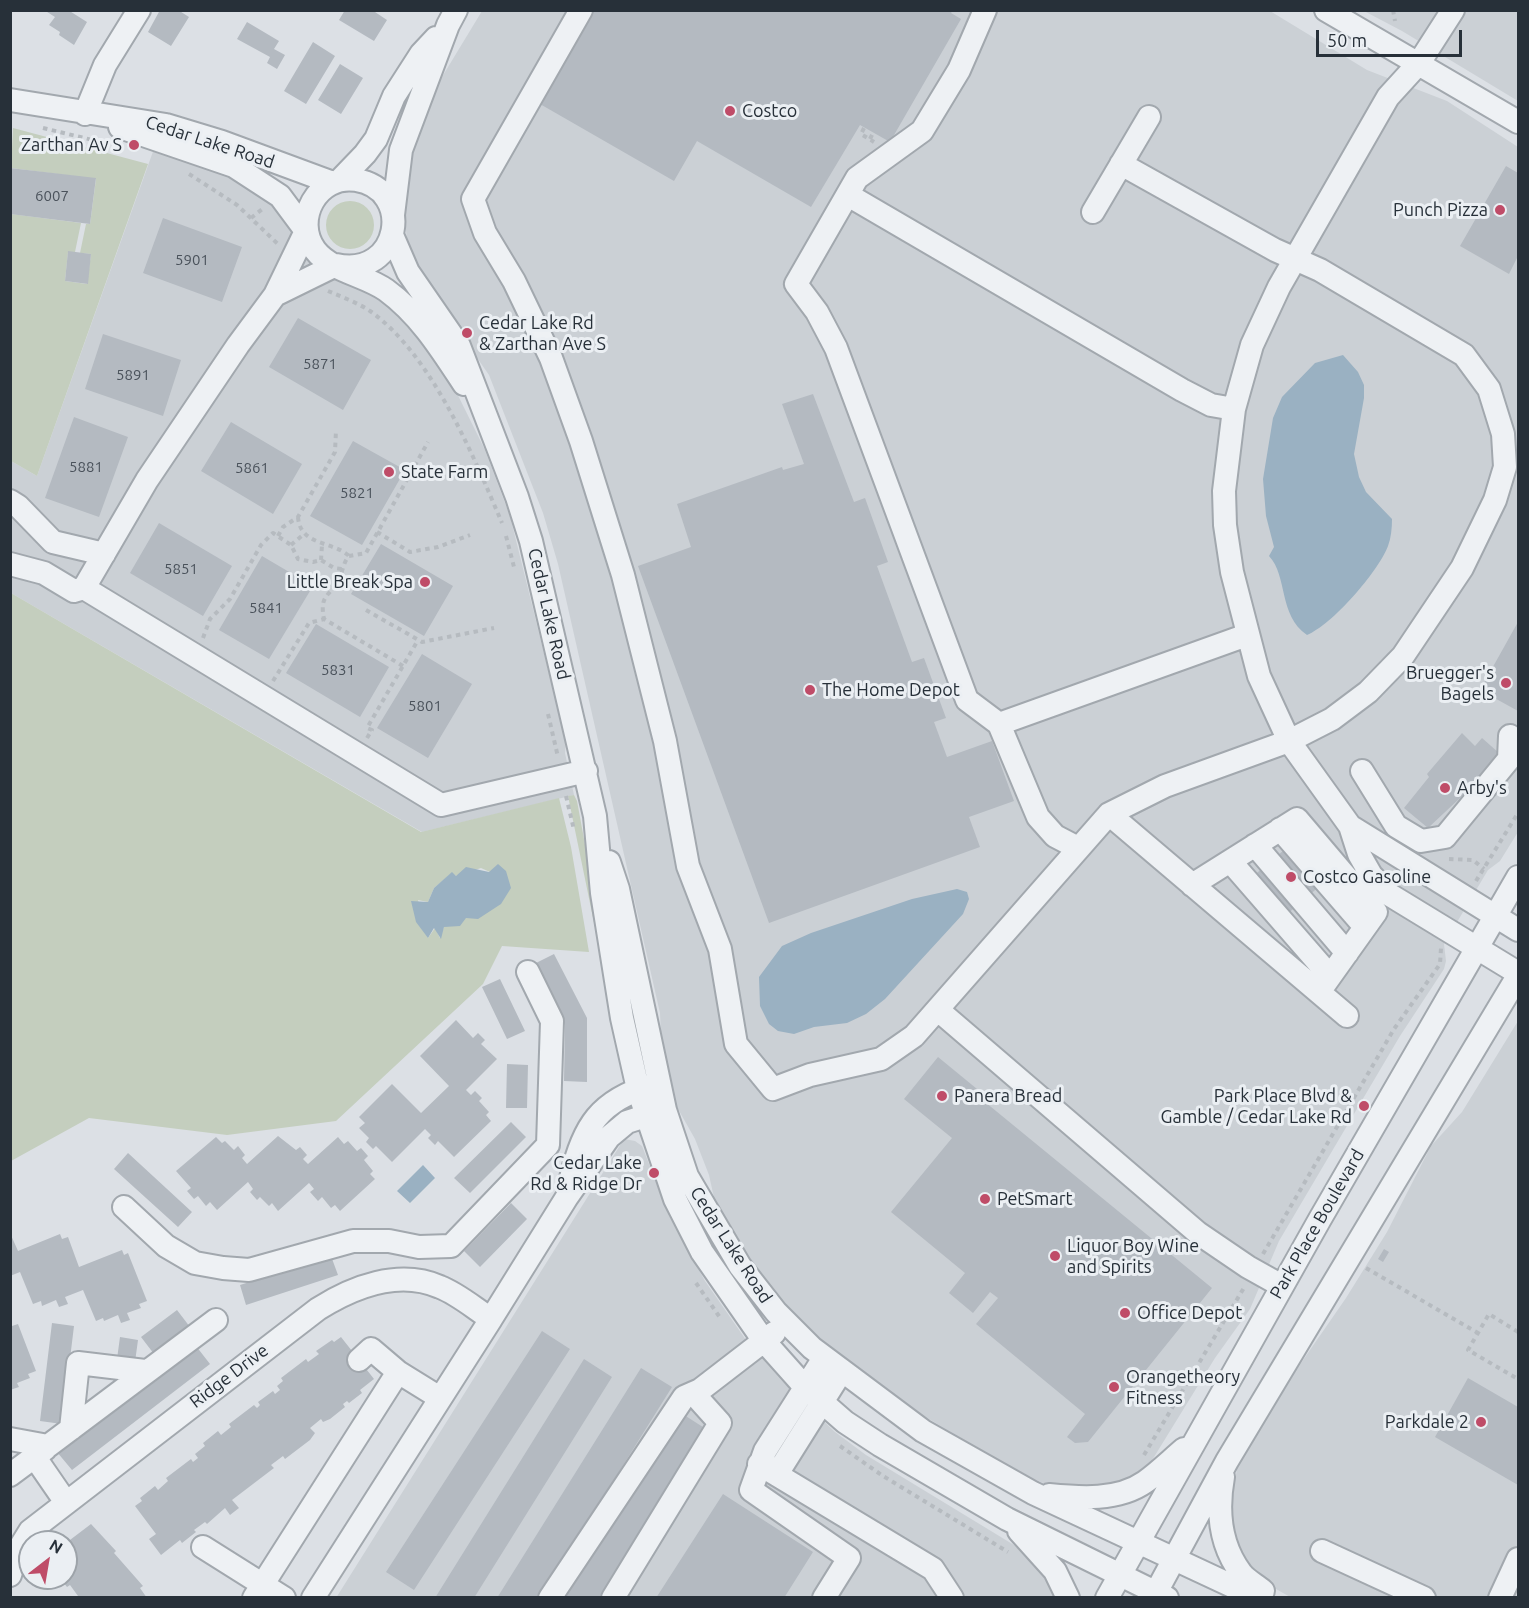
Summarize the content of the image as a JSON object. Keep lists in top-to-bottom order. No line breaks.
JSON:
{"streets":{"street":["Cedar Lake Road","Park Place Boulevard","Ridge Drive"]},"crossings":[["Cedar Lake Road","Park Place Boulevard"]],"places":["Costco","Zarthan Av S","Punch Pizza","Cedar Lake Rd & Zarthan Ave S","State Farm","Little Break Spa","Bruegger's Bagels","The Home Depot","Arby's","Costco Gasoline","Panera Bread","Park Place Blvd & Gamble / Cedar Lake Rd","Cedar Lake Rd & Ridge Dr","PetSmart","Liquor Boy Wine and Spirits","Office Depot","Orangetheory Fitness","Parkdale 2"],"house_numbers":["6007","5901","5871","5891","5881","5861","5821","5851","5841","5831","5801"],"scale_bar":"50 m","north":"top right"}
